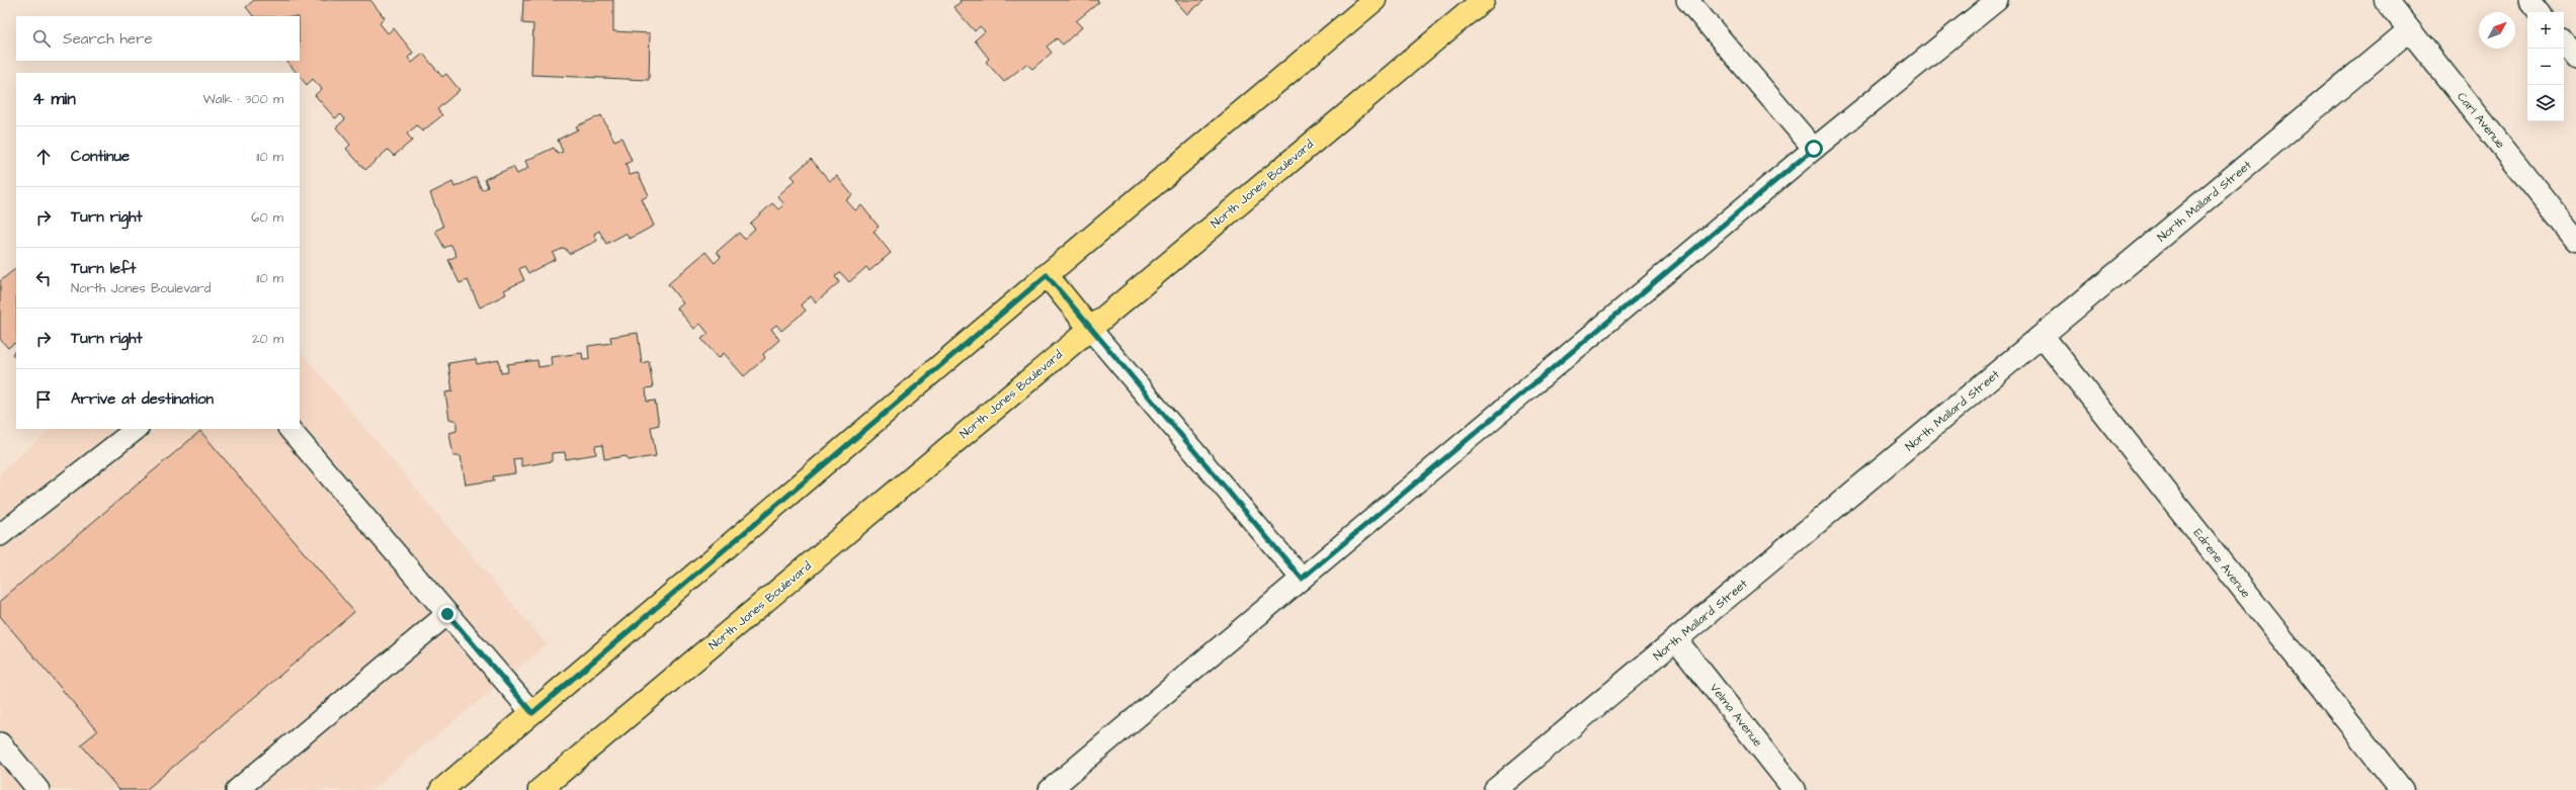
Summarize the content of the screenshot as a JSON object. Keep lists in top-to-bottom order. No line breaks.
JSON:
{"streets":{"main road":["North Jones Boulevard"],"street":["Carl Avenue","North Mallard Street","Edrene Avenue","Velma Avenue"]},"crossings":[["Carl Avenue","North Mallard Street"],["North Mallard Street","Edrene Avenue"],["North Mallard Street","Velma Avenue"]],"north":"top right","page":{"map_buttons":["+","−"],"search":"Search here","heading":["4 min","Walk · 300 m"],"list":[["Continue","110 m"],["Turn right","60 m"],["Turn left","North Jones Boulevard","110 m"],["Turn right","20 m"],"Arrive at destination"]}}
